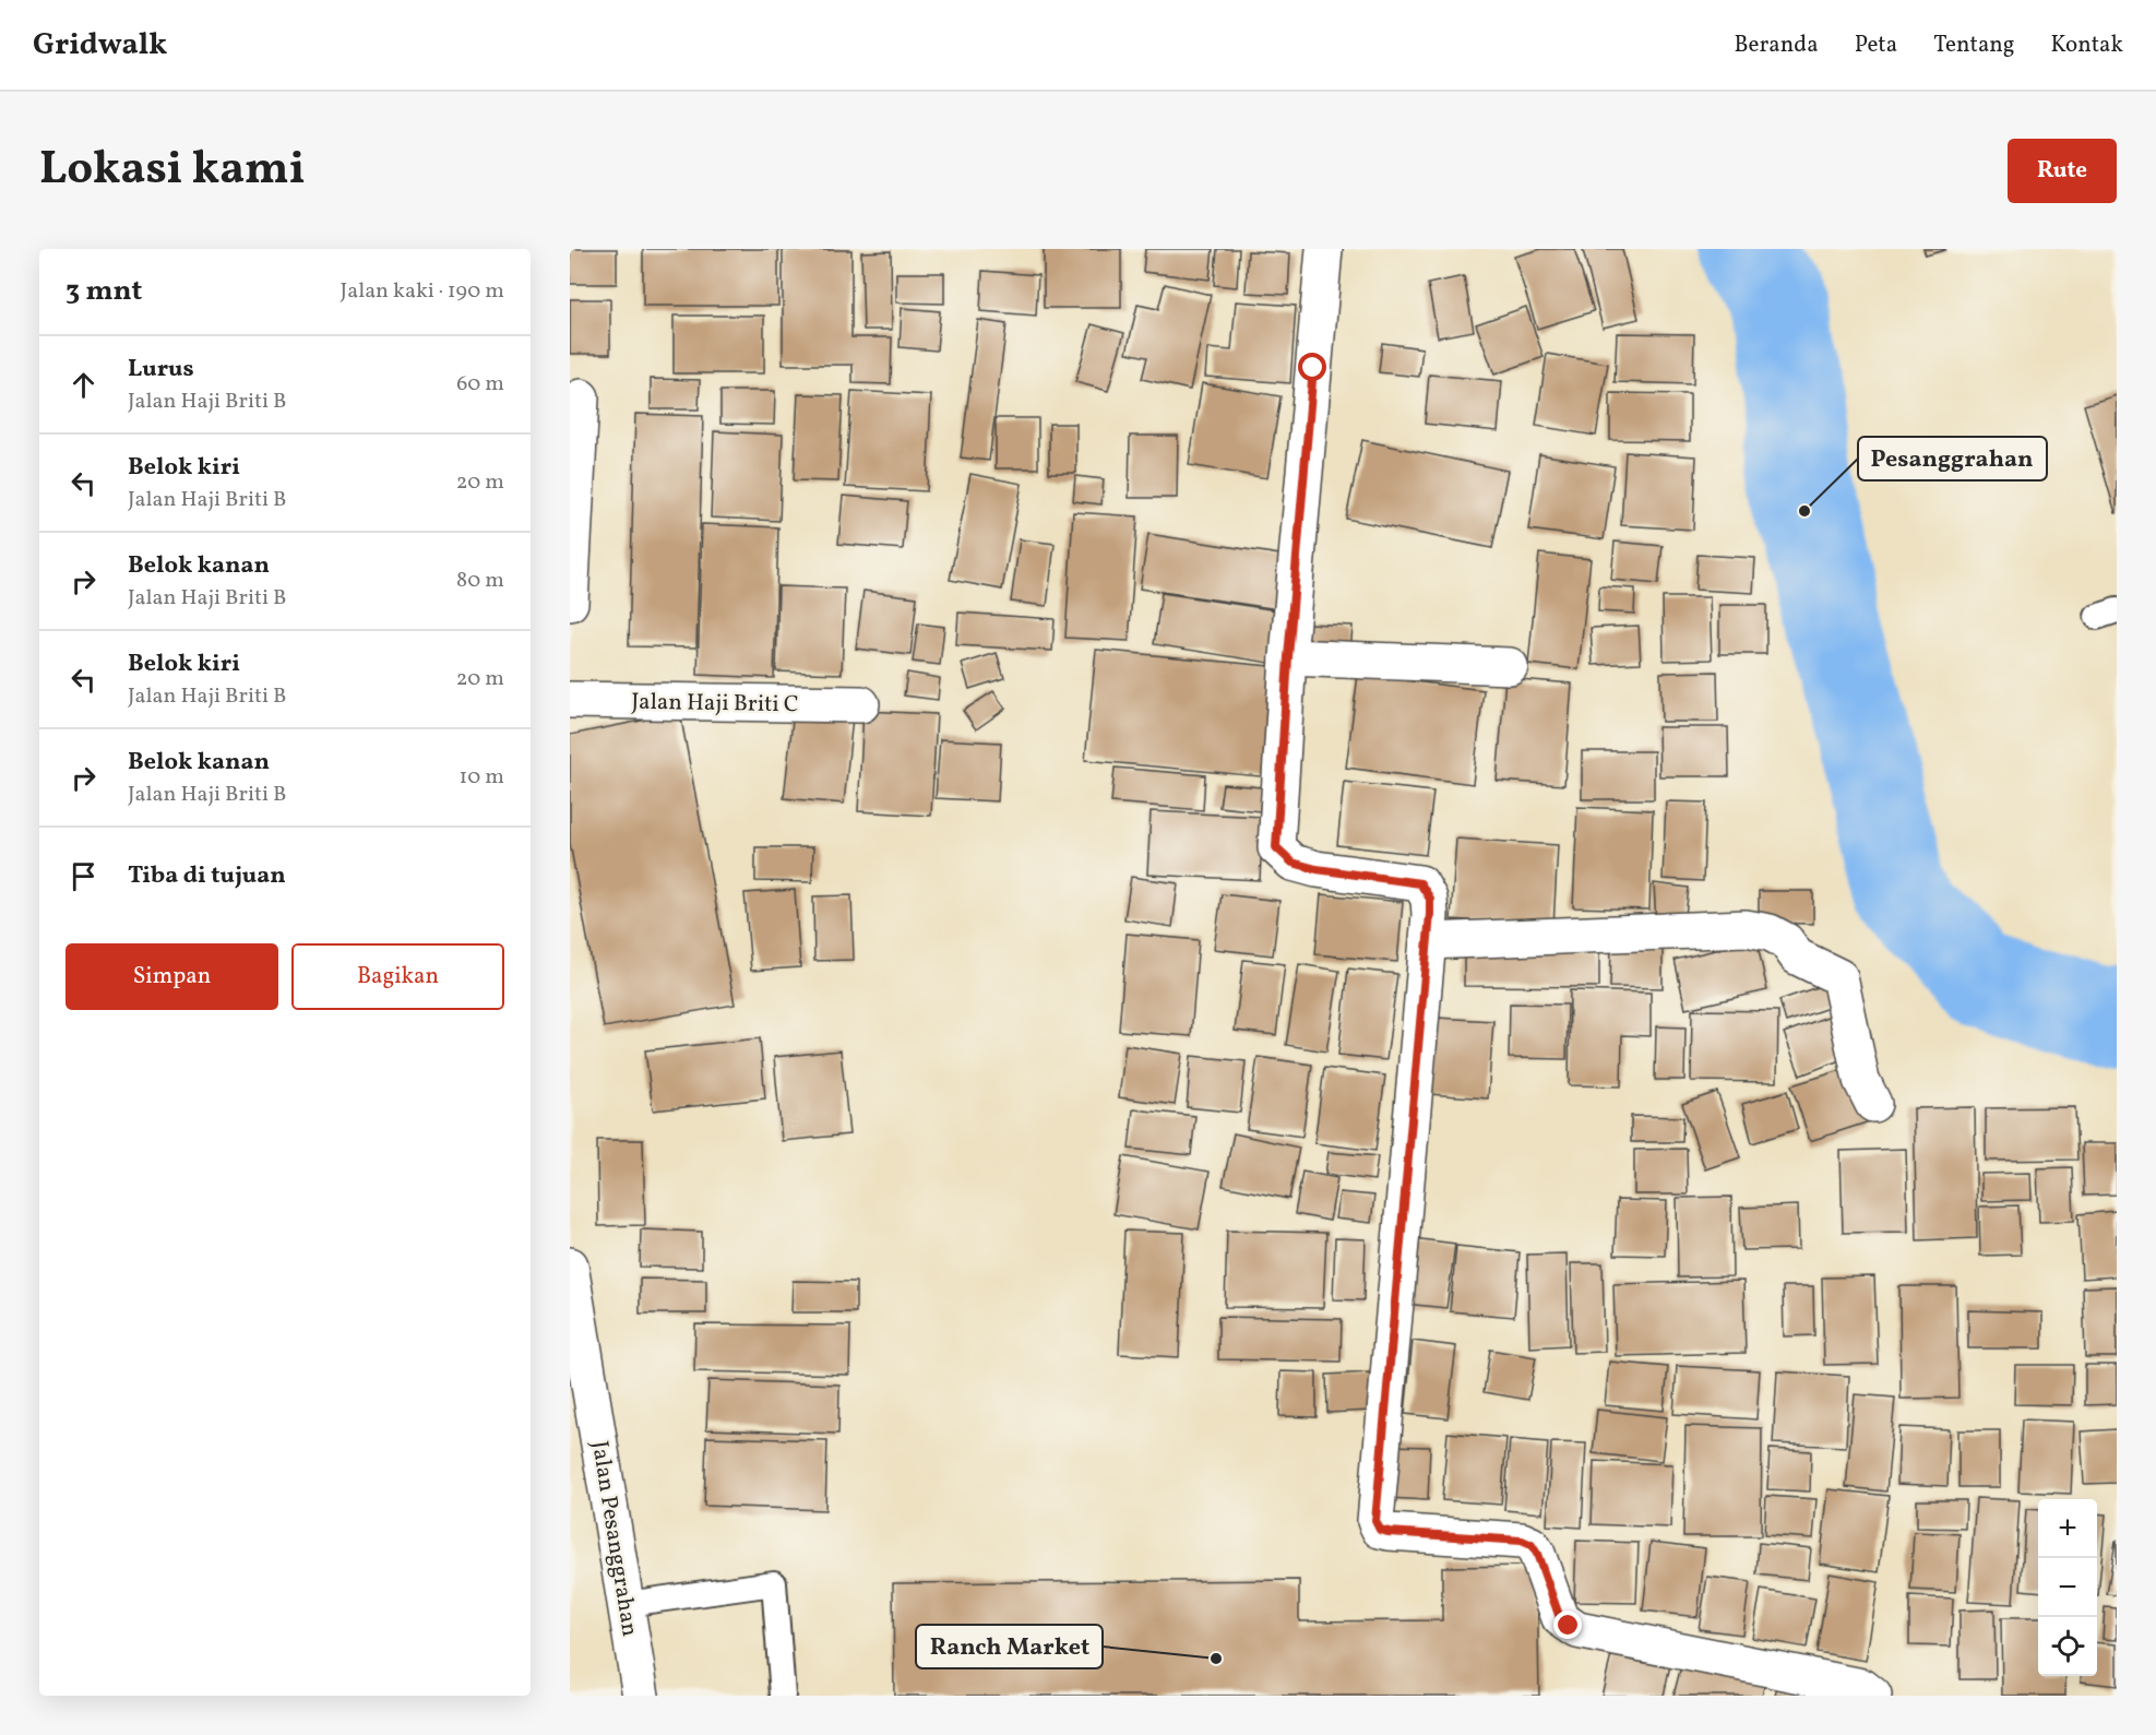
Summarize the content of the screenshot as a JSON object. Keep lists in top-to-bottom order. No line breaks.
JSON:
{"streets":{"street":["Jalan Haji Briti C","Jalan Pesanggrahan"]},"places":["Pesanggrahan","Ranch Market"],"page":{"header":"Gridwalk","nav":["Beranda","Peta","Tentang","Kontak"],"title":"Lokasi kami","buttons":["Rute",["Simpan","Bagikan"]],"heading":["3 mnt","Jalan kaki · 190 m"],"list":[["Lurus","Jalan Haji Briti B","60 m"],["Belok kiri","Jalan Haji Briti B","20 m"],["Belok kanan","Jalan Haji Briti B","80 m"],["Belok kiri","Jalan Haji Briti B","20 m"],["Belok kanan","Jalan Haji Briti B","10 m"],"Tiba di tujuan"],"map_buttons":["+","−"]}}
